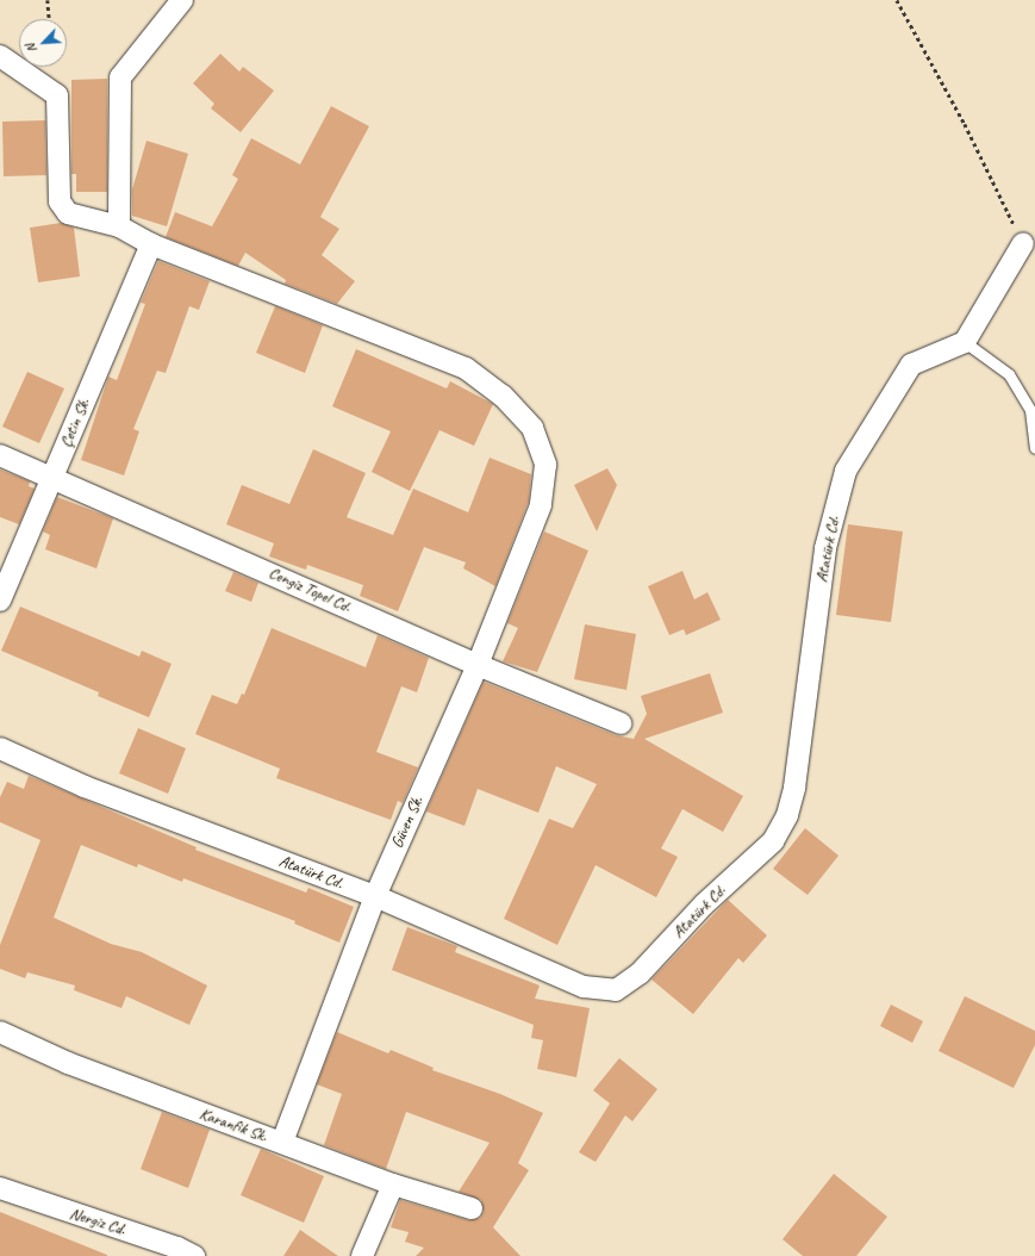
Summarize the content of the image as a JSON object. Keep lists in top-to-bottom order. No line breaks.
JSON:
{"streets":{"street":["Çetin Sk.","Atatürk Cd.","Cengiz Topel Cd.","Güven Sk.","Karanfik Sk.","Nergiz Cd."]},"crossings":[["Çetin Sk.","Cengiz Topel Cd."],["Çetin Sk.","Güven Sk."],["Atatürk Cd.","Güven Sk."],["Cengiz Topel Cd.","Güven Sk."],["Güven Sk.","Karanfik Sk."]],"north":"bottom left"}
